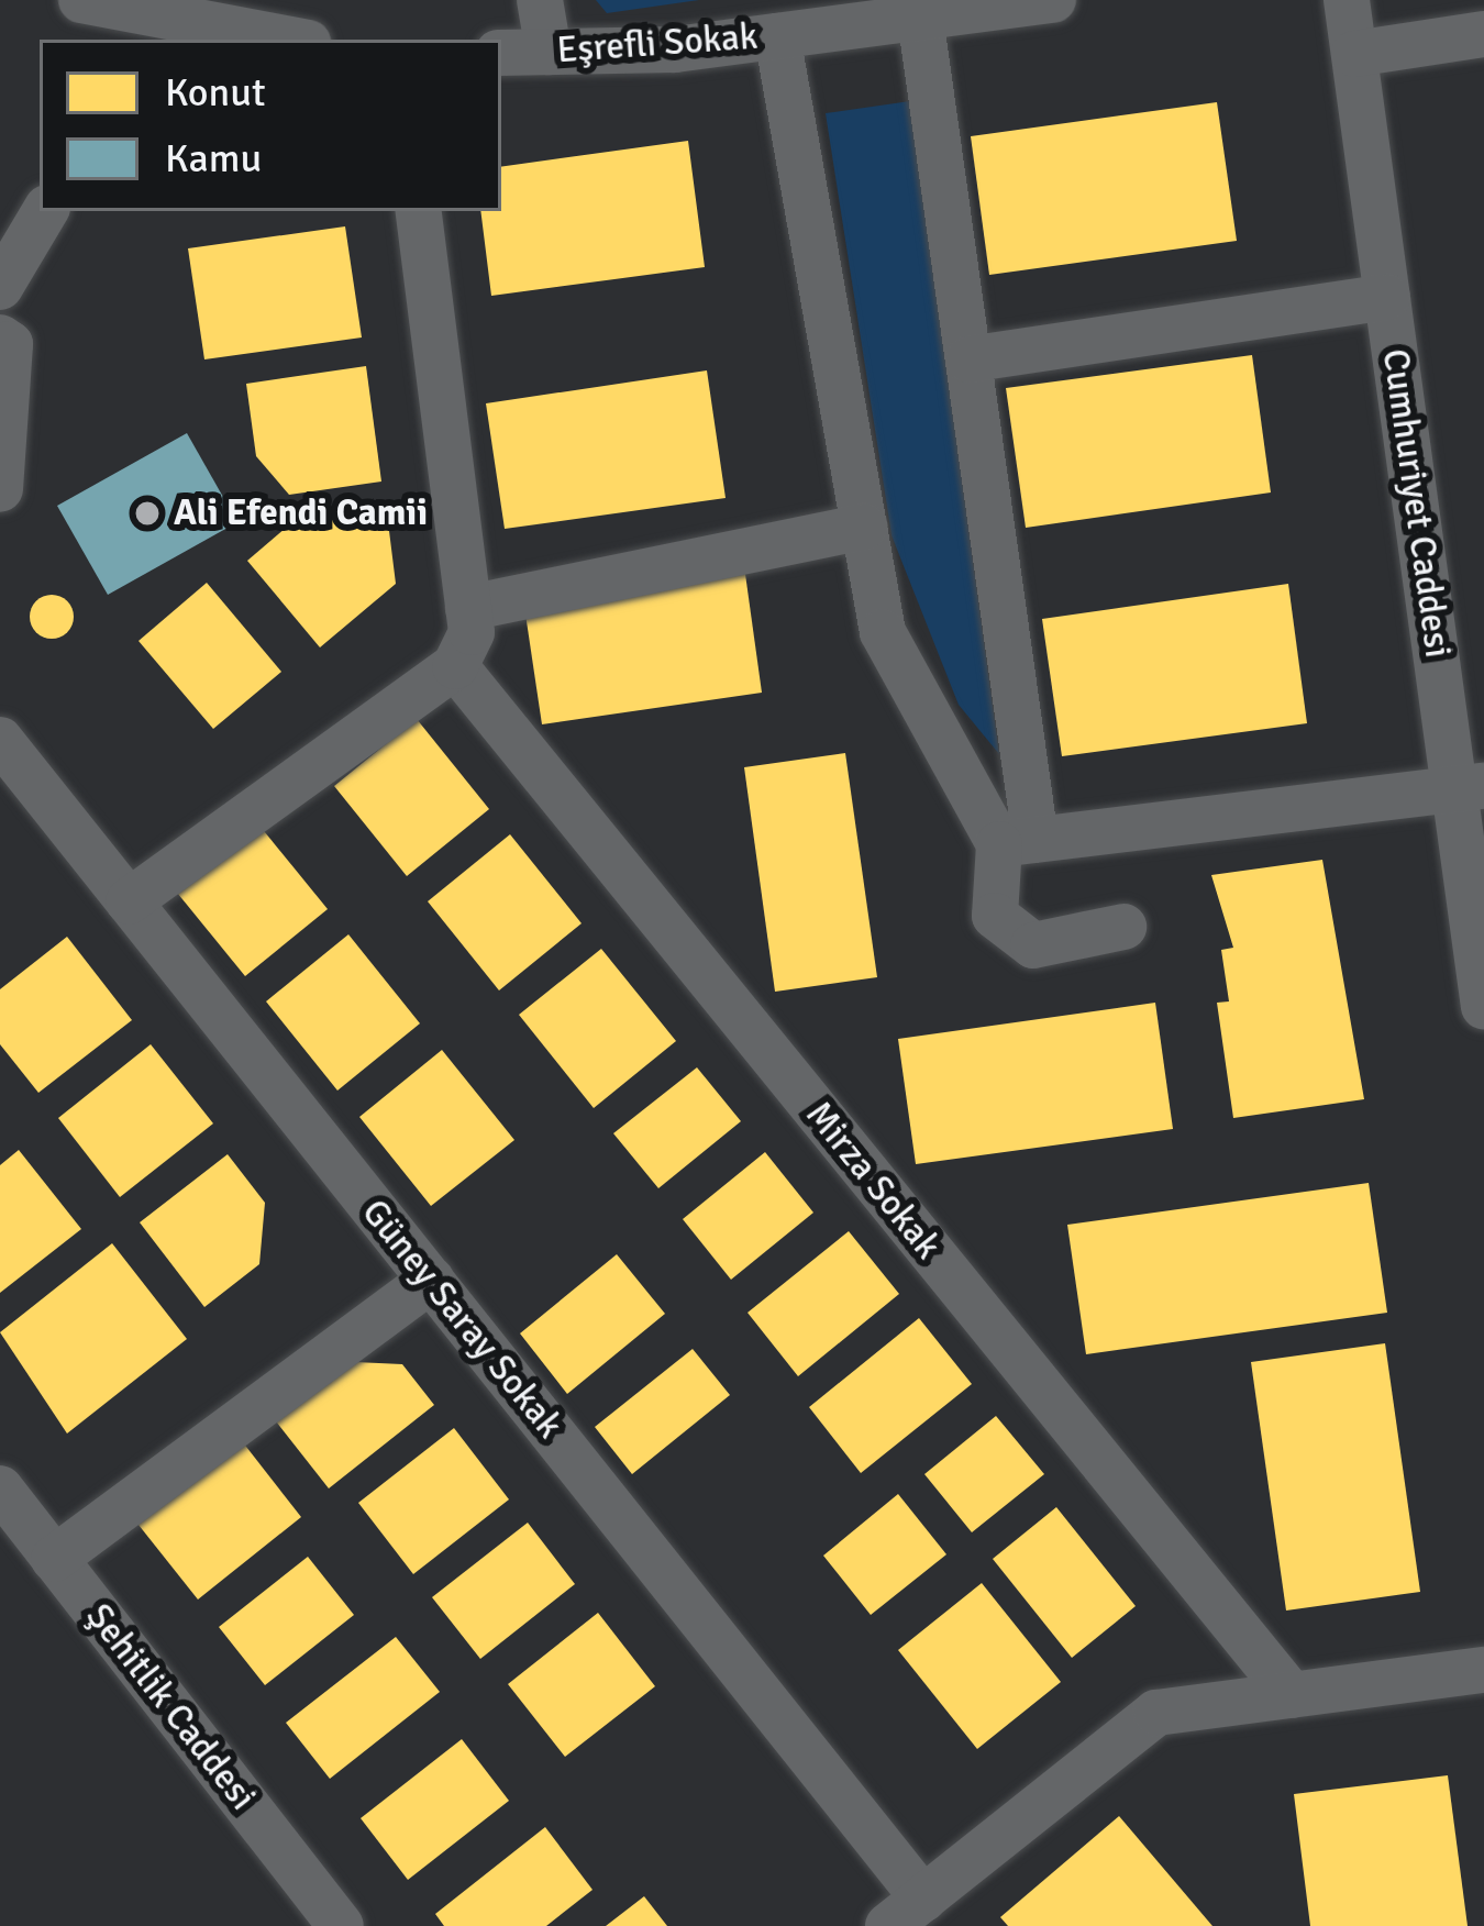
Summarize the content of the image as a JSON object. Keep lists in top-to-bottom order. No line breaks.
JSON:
{"streets":{"street":["Eşrefli Sokak","Cumhuriyet Caddesi","Mirza Sokak","Güney Saray Sokak","Şehitlik Caddesi"]},"places":["Ali Efendi Camii"],"legend":["Konut","Kamu"]}
